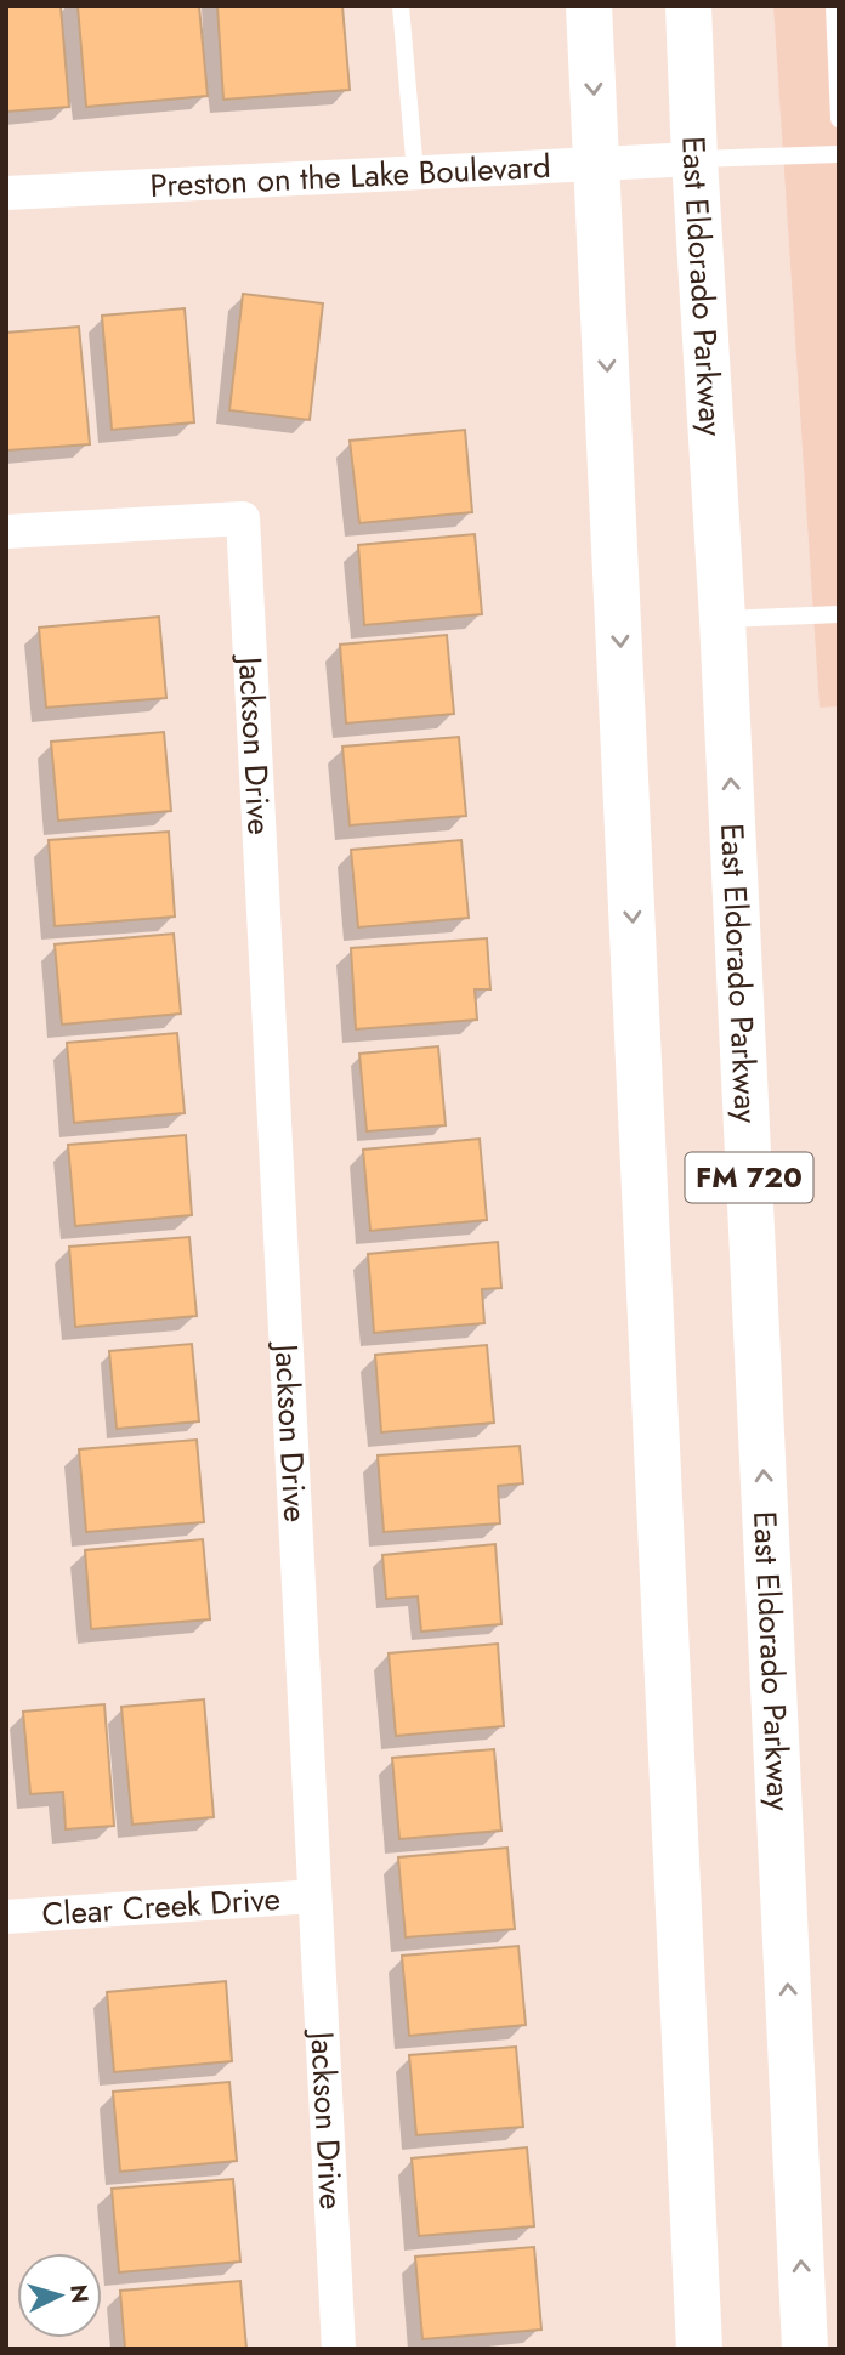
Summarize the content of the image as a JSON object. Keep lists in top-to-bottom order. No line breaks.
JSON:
{"streets":{"main road":["East Eldorado Parkway","FM 720"],"street":["Preston on the Lake Boulevard","Jackson Drive","Clear Creek Drive"]},"crossings":[["Preston on the Lake Boulevard","East Eldorado Parkway"],["Preston on the Lake Boulevard","FM 720"],["Jackson Drive","Clear Creek Drive"]],"north":"right"}
